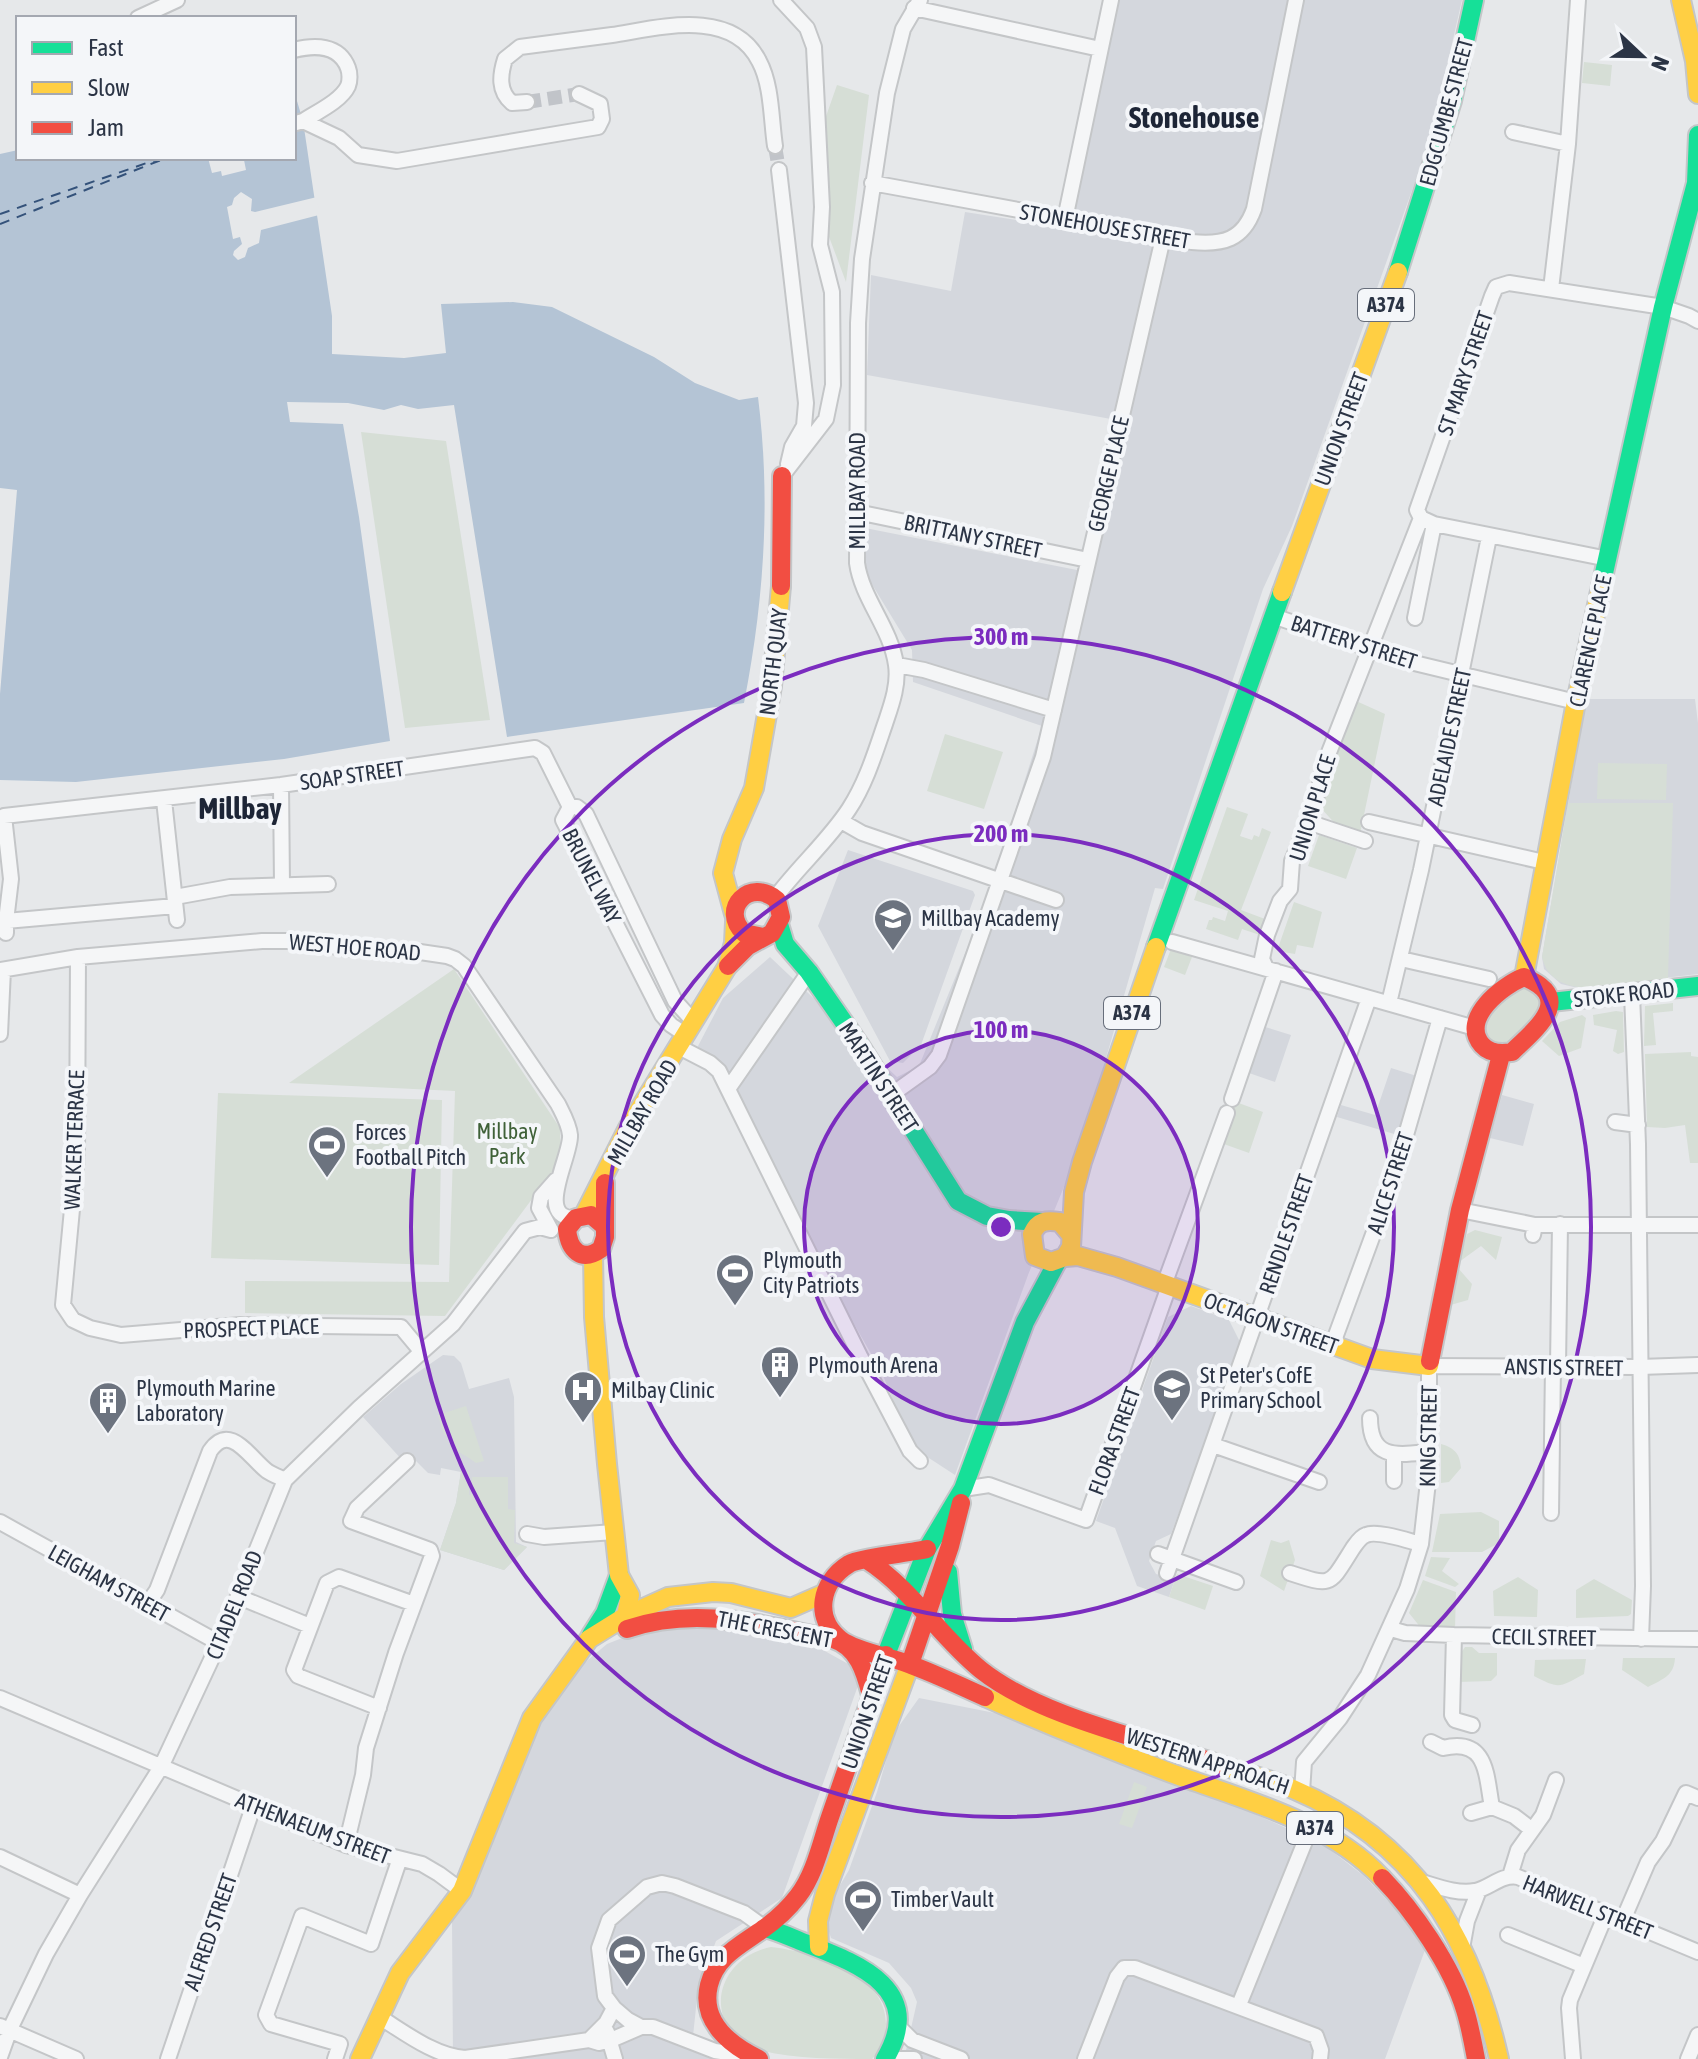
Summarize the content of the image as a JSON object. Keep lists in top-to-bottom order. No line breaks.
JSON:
{"streets":{"main road":["EDGCUMBE STREET","A374","UNION STREET","MILLBAY ROAD","CLARENCE PLACE","NORTH QUAY","STOKE ROAD","MARTIN STREET","OCTAGON STREET","KING STREET","THE CRESCENT","WESTERN APPROACH"],"street":["STONEHOUSE STREET","ST MARY STREET","GEORGE PLACE","BRITTANY STREET","BATTERY STREET","ADELAIDE STREET","SOAP STREET","UNION PLACE","BRUNEL WAY","WEST HOE ROAD","WALKER TERRACE","ALICE STREET","RENDLE STREET","PROSPECT PLACE","ANSTIS STREET","FLORA STREET","LEIGHAM STREET","CITADEL ROAD","CECIL STREET","ATHENAEUM STREET","HARWELL STREET","ALFRED STREET"]},"crossings":[["EDGCUMBE STREET","UNION STREET"],["STONEHOUSE STREET","GEORGE PLACE"],["STONEHOUSE STREET","MILLBAY ROAD"],["A374","UNION STREET"],["A374","THE CRESCENT"],["A374","WESTERN APPROACH"],["ST MARY STREET","CLARENCE PLACE"],["ST MARY STREET","UNION PLACE"],["UNION STREET","BATTERY STREET"],["UNION STREET","MARTIN STREET"],["UNION STREET","OCTAGON STREET"],["UNION STREET","FLORA STREET"],["UNION STREET","THE CRESCENT"],["UNION STREET","WESTERN APPROACH"],["GEORGE PLACE","BRITTANY STREET"],["GEORGE PLACE","MARTIN STREET"],["MILLBAY ROAD","BRITTANY STREET"],["MILLBAY ROAD","NORTH QUAY"],["MILLBAY ROAD","BRUNEL WAY"],["MILLBAY ROAD","WEST HOE ROAD"],["MILLBAY ROAD","MARTIN STREET"],["CLARENCE PLACE","BATTERY STREET"],["CLARENCE PLACE","STOKE ROAD"],["CLARENCE PLACE","KING STREET"],["BATTERY STREET","ADELAIDE STREET"],["BATTERY STREET","UNION PLACE"],["NORTH QUAY","MARTIN STREET"],["SOAP STREET","BRUNEL WAY"],["UNION PLACE","FLORA STREET"],["WEST HOE ROAD","WALKER TERRACE"],["WEST HOE ROAD","CITADEL ROAD"],["STOKE ROAD","KING STREET"],["MARTIN STREET","OCTAGON STREET"],["WALKER TERRACE","PROSPECT PLACE"],["ALICE STREET","OCTAGON STREET"],["RENDLE STREET","OCTAGON STREET"],["OCTAGON STREET","ANSTIS STREET"],["OCTAGON STREET","KING STREET"],["OCTAGON STREET","FLORA STREET"],["PROSPECT PLACE","CITADEL ROAD"],["ANSTIS STREET","KING STREET"],["KING STREET","CECIL STREET"],["KING STREET","WESTERN APPROACH"],["LEIGHAM STREET","CITADEL ROAD"],["CITADEL ROAD","ATHENAEUM STREET"],["THE CRESCENT","WESTERN APPROACH"],["THE CRESCENT","ATHENAEUM STREET"],["WESTERN APPROACH","HARWELL STREET"],["ATHENAEUM STREET","ALFRED STREET"]],"districts":["Stonehouse","Millbay"],"parks":["Millbay Park"],"places":{"school or university":["Millbay Academy","St Peter's CofE Primary School"],"sports":["Forces Football Pitch","Plymouth City Patriots","Timber Vault","The Gym"],"building":["Plymouth Arena","Plymouth Marine Laboratory"],"hospital":["Milbay Clinic"]},"legend":["Fast","Slow","Jam"],"north":"right","rings":["300 m","200 m","100 m"]}
